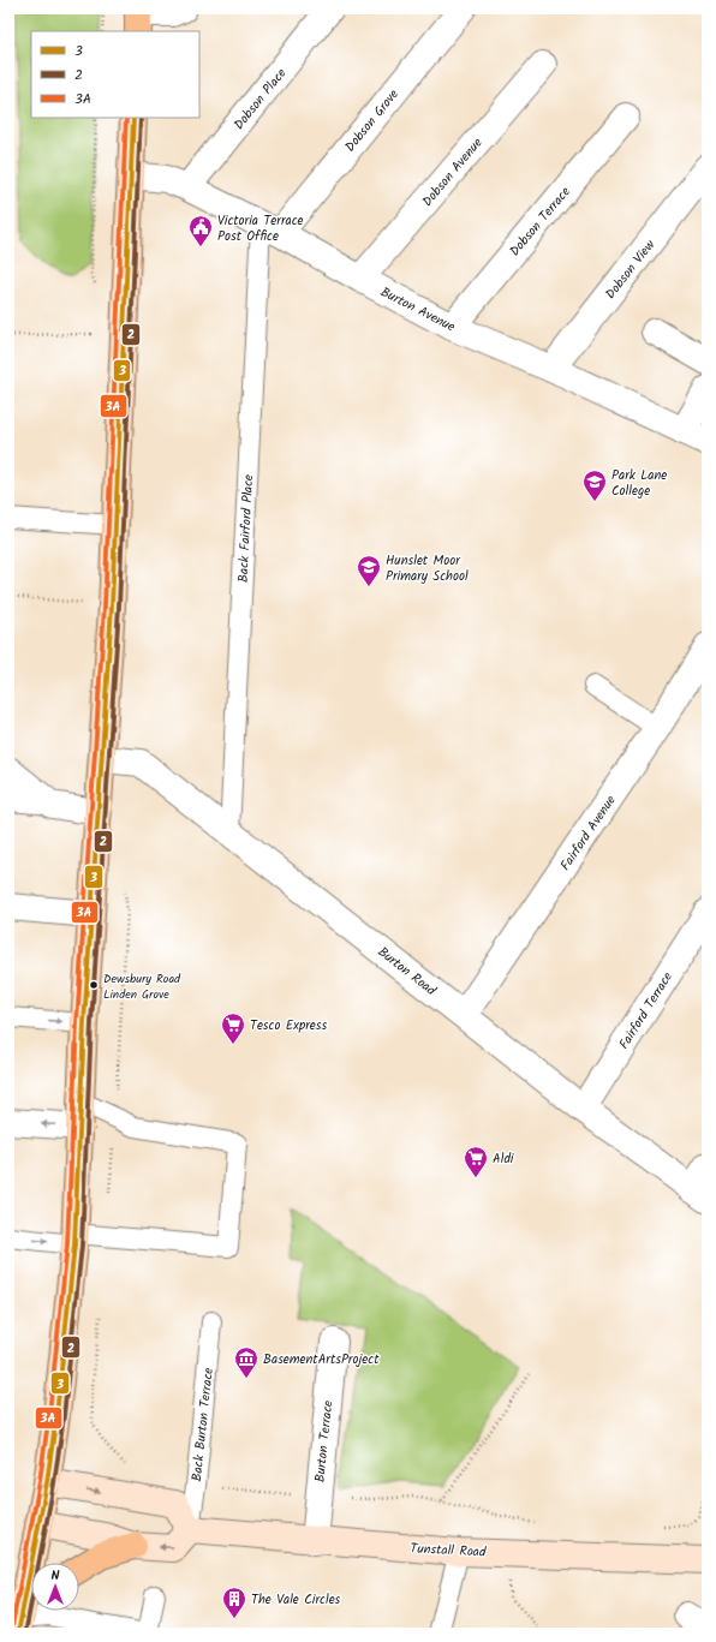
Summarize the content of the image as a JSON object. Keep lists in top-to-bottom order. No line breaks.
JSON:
{"streets":{"street":["Dobson Place","Dobson Grove","Dobson Avenue","Dobson Terrace","Dobson View","Burton Avenue","Fairford Avenue","Burton Road","Fairford Terrace","Burton Terrace","Tunstall Road"],"lane":["Back Fairford Place","Back Burton Terrace"]},"crossings":[["Dobson Place","Burton Avenue"],["Dobson Grove","Burton Avenue"],["Dobson Grove","Back Fairford Place"],["Dobson Avenue","Burton Avenue"],["Dobson Terrace","Burton Avenue"],["Dobson View","Burton Avenue"],["Burton Avenue","Back Fairford Place"],["Back Fairford Place","Burton Road"],["Fairford Avenue","Burton Road"],["Burton Road","Fairford Terrace"],["Back Burton Terrace","Tunstall Road"],["Burton Terrace","Tunstall Road"]],"places":{"public building":["Victoria Terrace Post Office"],"school or university":["Park Lane College","Hunslet Moor Primary School"],"other":["Dewsbury Road Linden Grove"],"supermarket":["Tesco Express","Aldi"],"museum":["BasementArtsProject"],"building":["The Vale Circles"]},"lines":["transit line 3","transit line 2","transit line 3A"],"legend":["3","2","3A"],"north":"top"}
